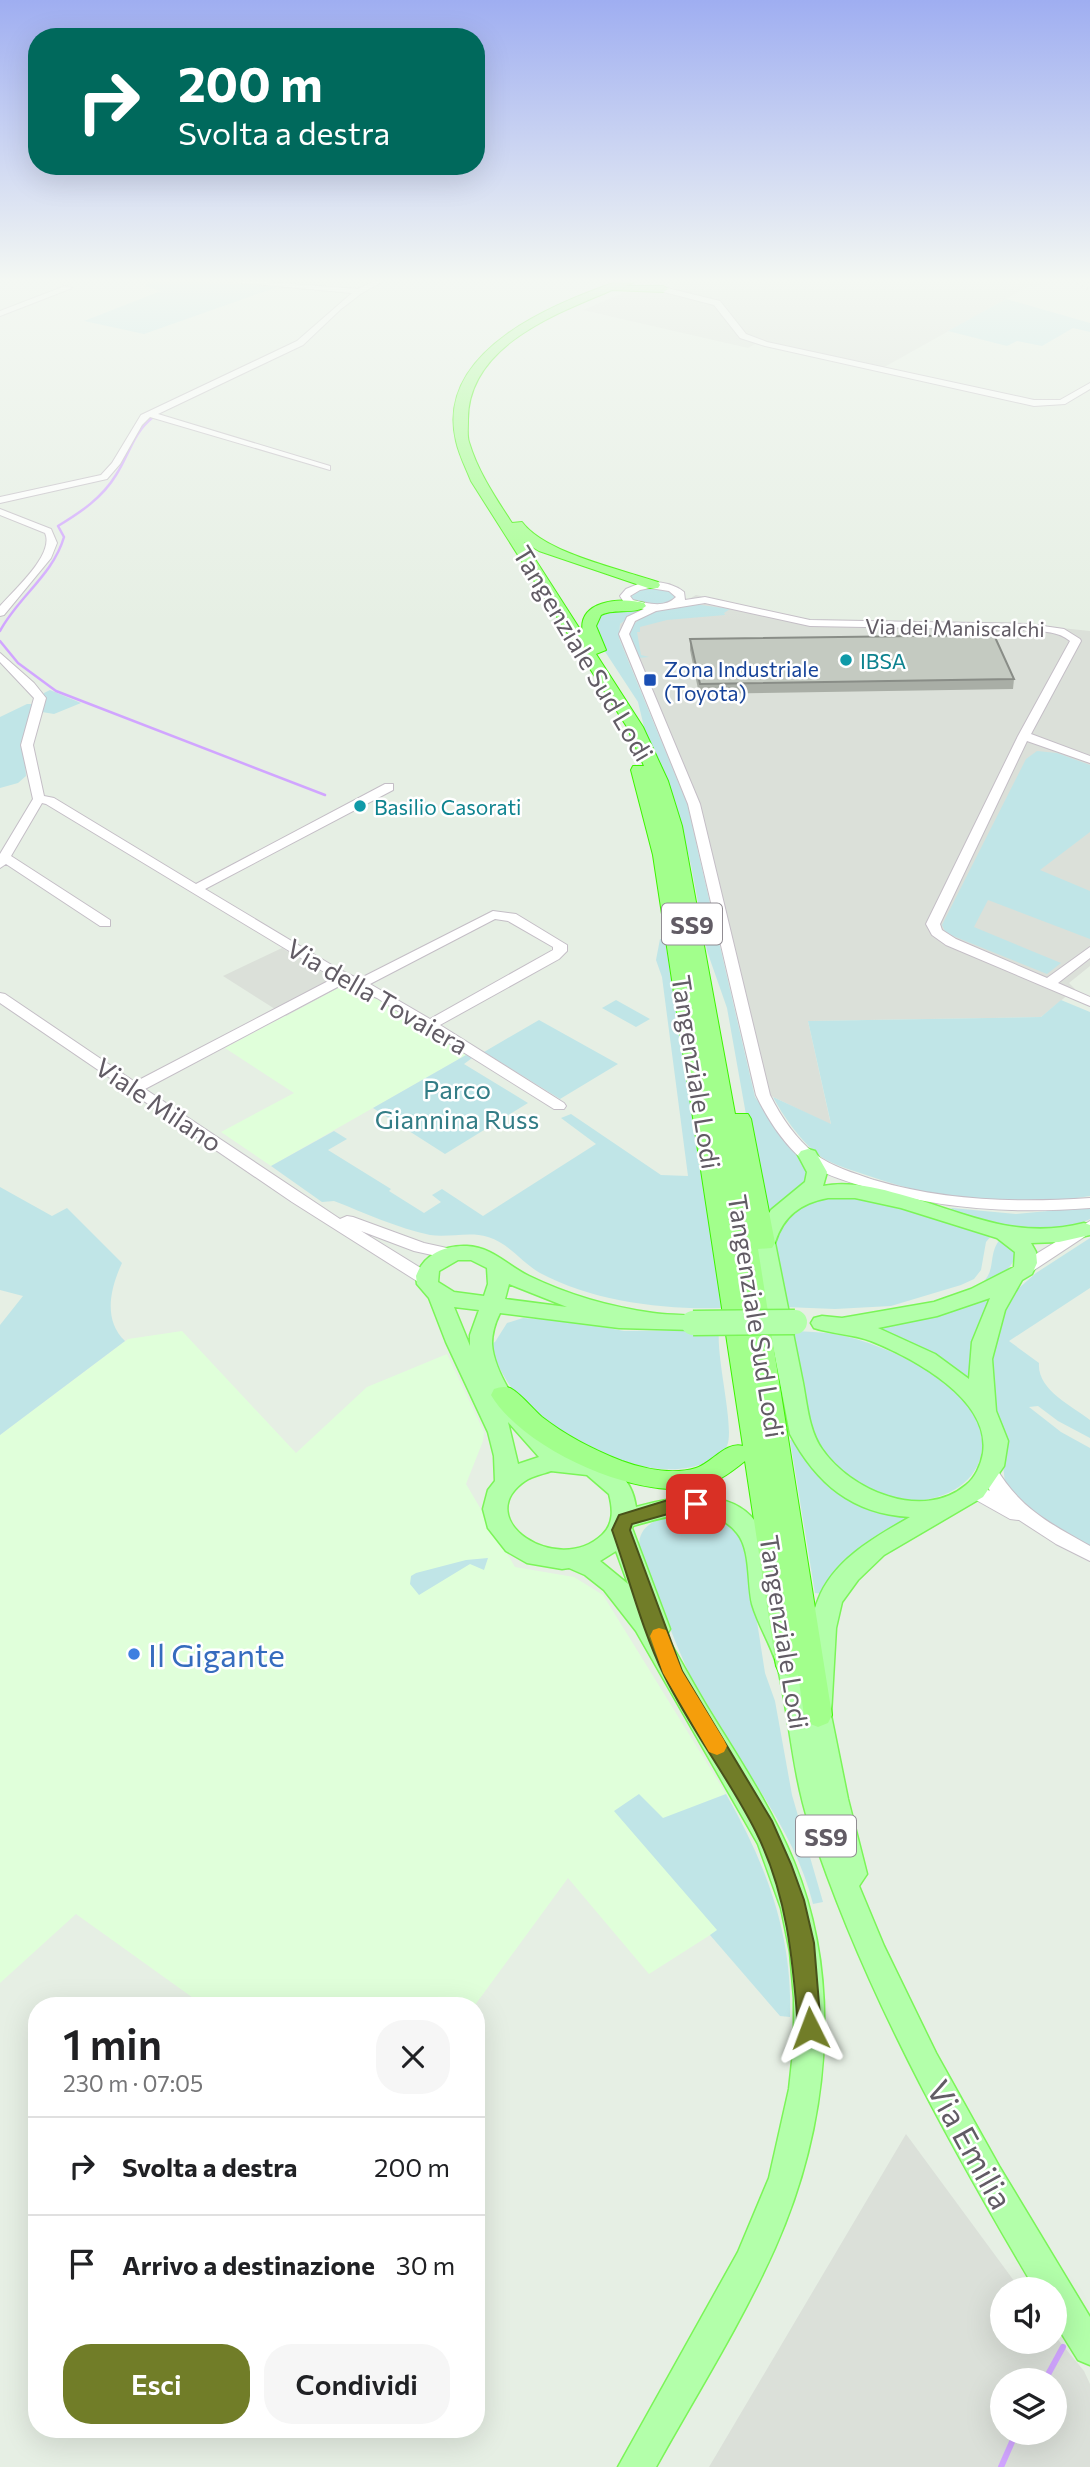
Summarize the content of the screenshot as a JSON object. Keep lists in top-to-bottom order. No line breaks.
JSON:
{"streets":{"highway":["Tangenziale Sud Lodi","SS9","Tangenziale Lodi"],"main road":["Via Emilia"],"street":["Via dei Maniscalchi","Via della Tovaiera","Viale Milano"]},"crossings":[["Tangenziale Sud Lodi","Tangenziale Lodi"],["Tangenziale Sud Lodi","Via Emilia"],["Tangenziale Lodi","Via Emilia"]],"parks":["Parco Giannina Russ"],"places":{"other":["IBSA","Basilio Casorati","Il Gigante"],"transit":["Zona Industriale (Toyota)"]},"page":{"turn":["200 m","Svolta a destra"],"heading":["1 min","230 m · 07:05"],"list":[{"name":"Svolta a destra","value":"200 m"},{"name":"Arrivo a destinazione","value":"30 m"}],"buttons":["Esci","Condividi"]}}
